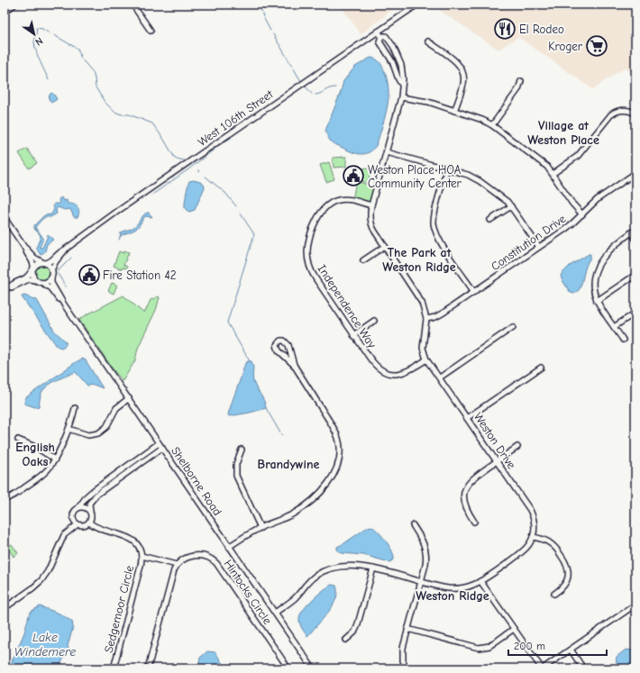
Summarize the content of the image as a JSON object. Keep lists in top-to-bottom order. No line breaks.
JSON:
{"streets":{"street":["West 106th Street","Constitution Drive","Independence Way","Weston Drive","Shelborne Road","Hintocks Circle","Sedgemoor Circle"]},"crossings":[["West 106th Street","Weston Drive"],["West 106th Street","Shelborne Road"],["Constitution Drive","Weston Drive"],["Independence Way","Weston Drive"]],"districts":["Village at Weston Place","The Park at Weston Ridge","English Oaks","Brandywine","Weston Ridge"],"water":["Lake Windemere"],"places":{"restaurant":["El Rodeo"],"supermarket":["Kroger"],"public building":["Weston Place HOA Community Center","Fire Station 42"]},"scale_bar":"200 m","north":"bottom right"}
